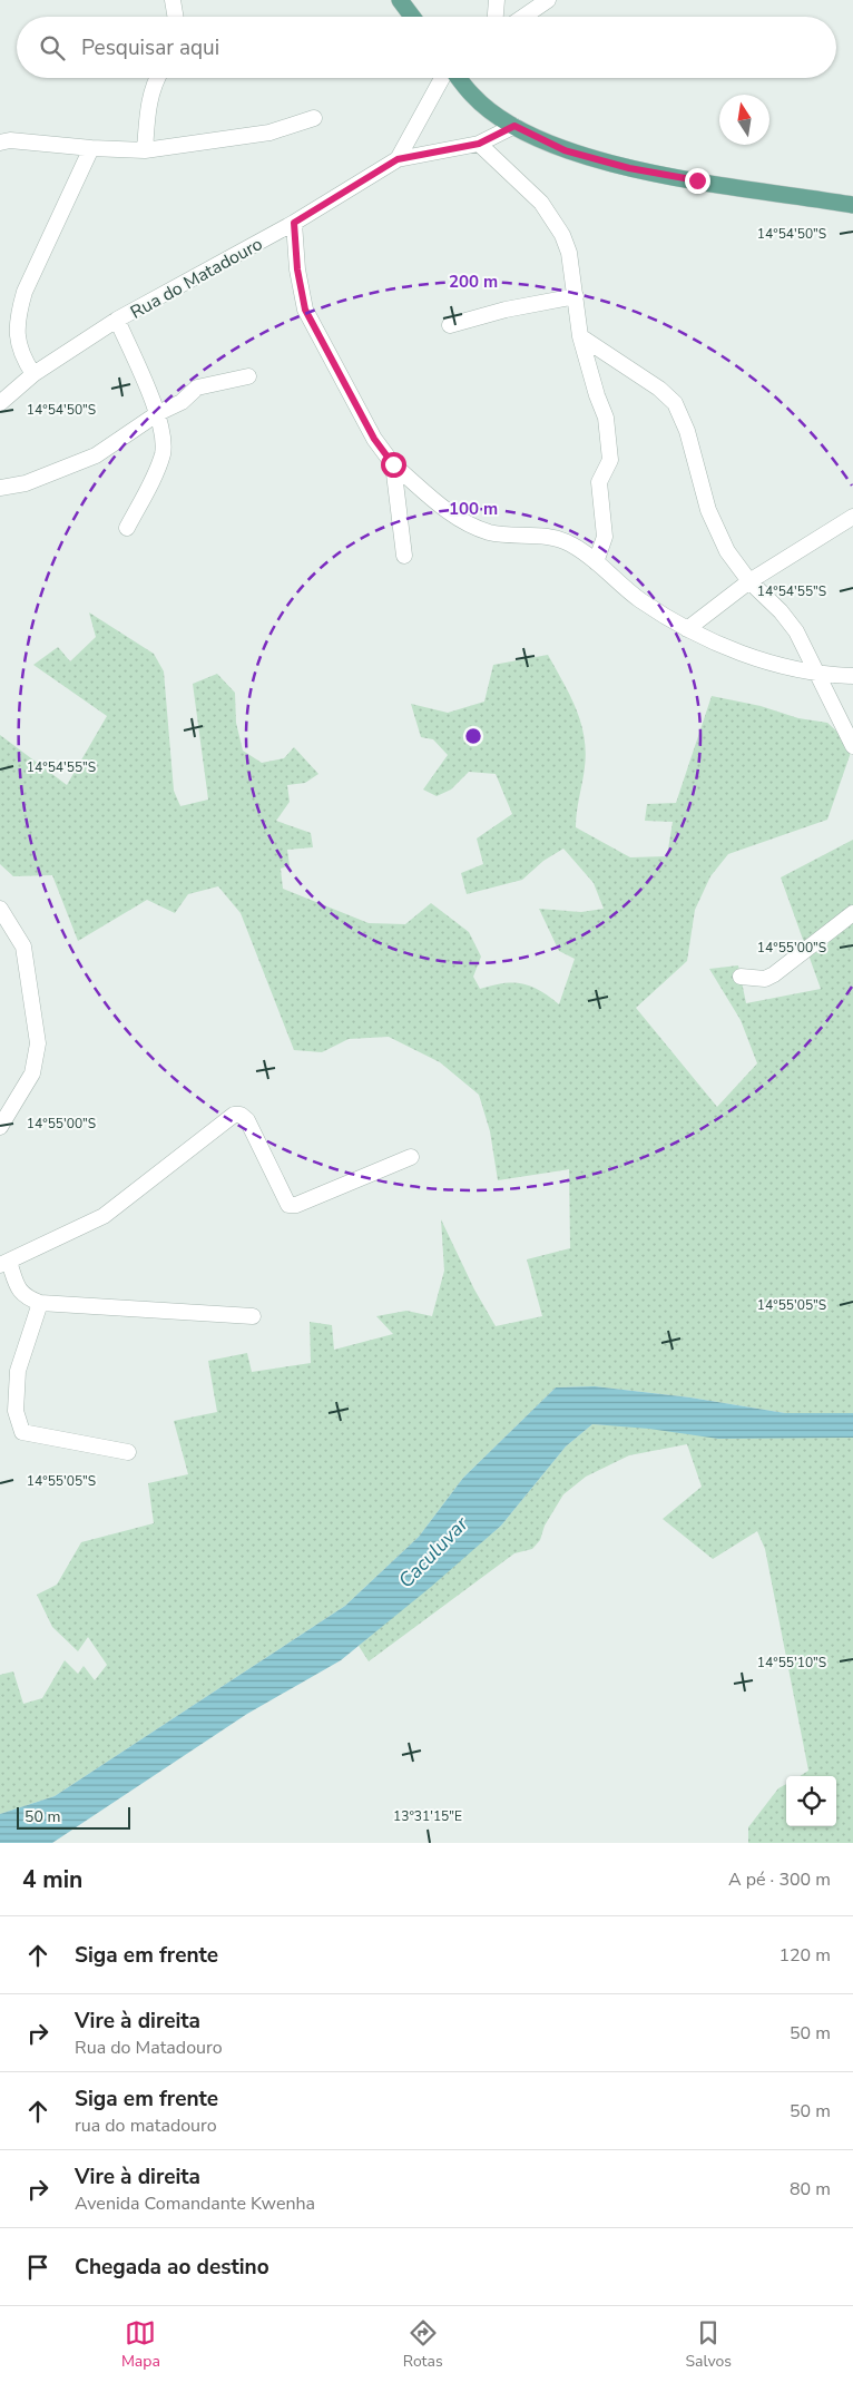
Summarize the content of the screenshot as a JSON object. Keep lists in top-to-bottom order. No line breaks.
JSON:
{"streets":{"street":["Rua do Matadouro"]},"water":["Caculuvar"],"scale_bar":"50 m","north":"top","page":{"search":"Pesquisar aqui","scale":"50 m","heading":["4 min","A pé · 300 m"],"list":[["Siga em frente","120 m"],["Vire à direita","Rua do Matadouro","50 m"],["Siga em frente","rua do matadouro","50 m"],["Vire à direita","Avenida Comandante Kwenha","80 m"],"Chegada ao destino"],"nav":["Mapa","Rotas","Salvos"]},"coordinates":["14°54'50\"S","14°54'55\"S","14°55'00\"S","14°55'05\"S","14°55'10\"S","13°31'15\"E"],"rings":["200 m","100 m"]}
